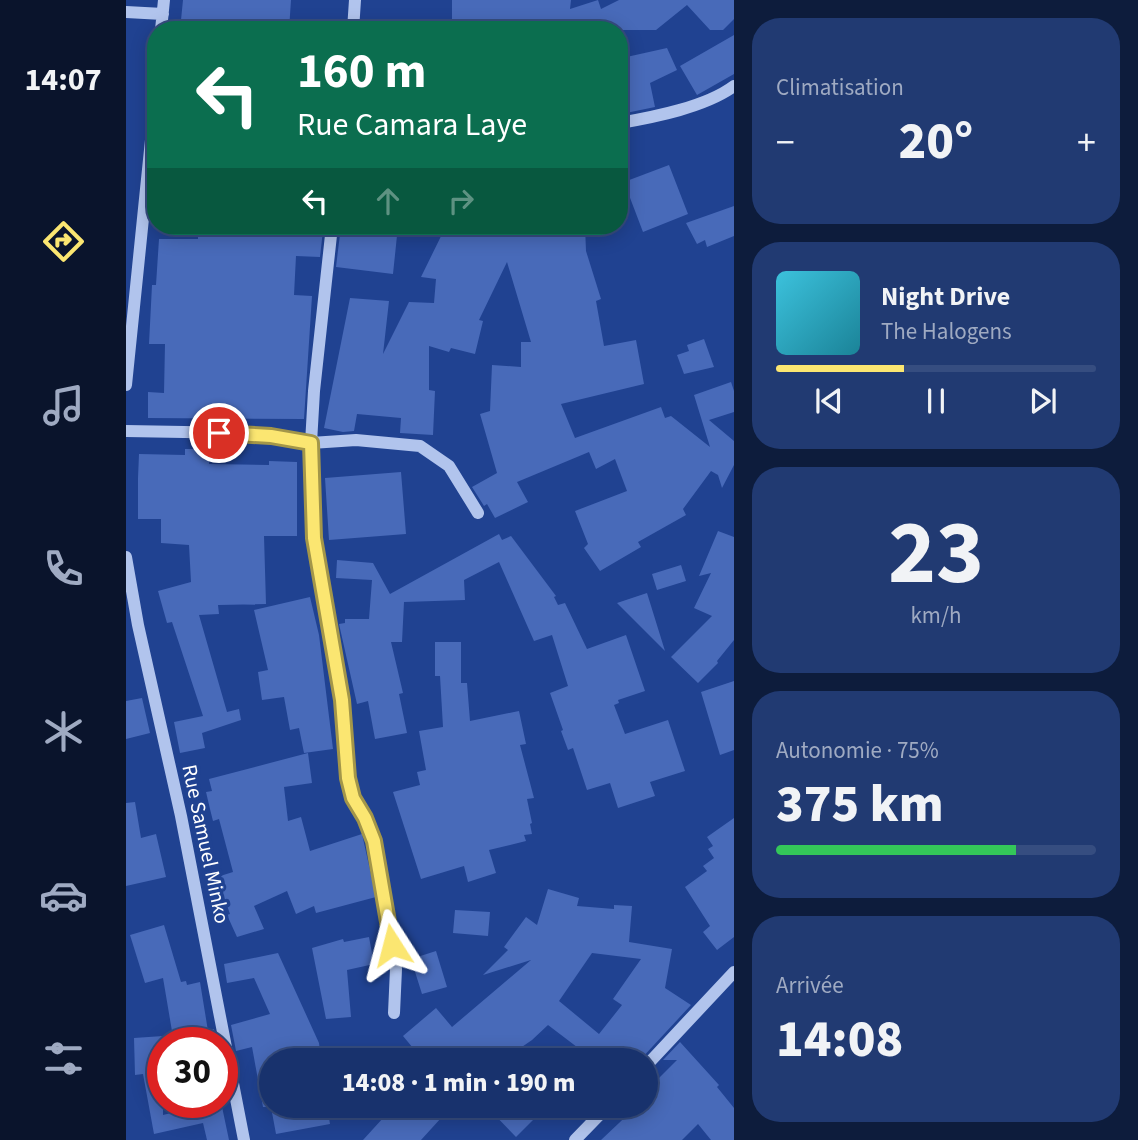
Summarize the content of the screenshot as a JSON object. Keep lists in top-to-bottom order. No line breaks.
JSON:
{"streets":{"street":["Rue Samuel Minko"]},"page":{"tabs":"14:07","tile":["Climatisation",["23","km/h"],["Autonomie · 75%","375 km"],["Arrivée","14:08"]],"turn":["160 m","Rue Camara Laye"],"heat":["−","20°","+"],"song":["Night Drive","The Halogens"],"limit":"30","trip":"14:08 · 1 min · 190 m"}}
